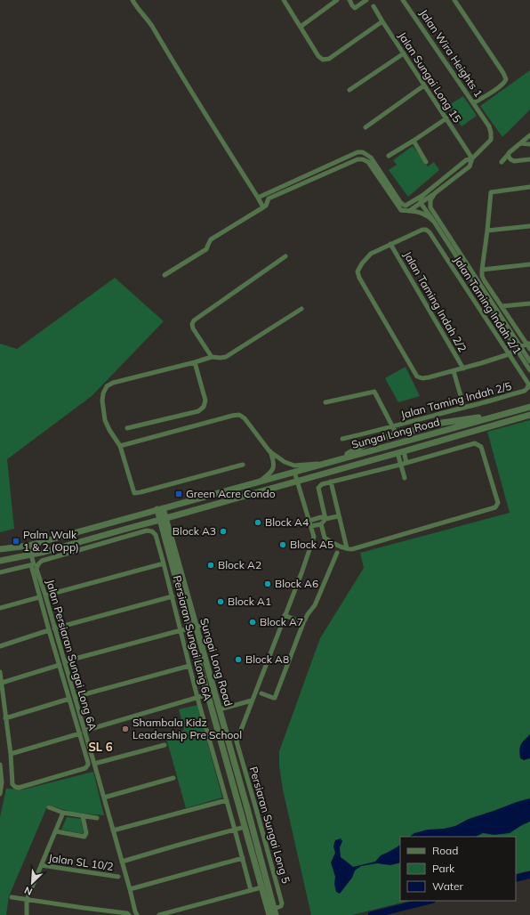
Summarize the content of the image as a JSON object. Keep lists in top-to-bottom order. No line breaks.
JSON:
{"streets":{"street":["Jalan Wira Heights 1","Jalan Sungai Long 15","Jalan Taming Indah 2/2","Jalan Taming Indah 2/1","Jalan Taming Indah 2/5","Sungai Long Road","Persiaran Sungai Long 6A","Jalan Persiaran Sungai Long 6A","Persiaran Sungai Long 5","Jalan SL 10/2"]},"crossings":[["Jalan Wira Heights 1","Jalan Sungai Long 15"],["Jalan Taming Indah 2/2","Jalan Taming Indah 2/1"],["Jalan Taming Indah 2/1","Jalan Taming Indah 2/5"],["Sungai Long Road","Persiaran Sungai Long 5"],["Persiaran Sungai Long 6A","Jalan Persiaran Sungai Long 6A"]],"districts":["SL 6"],"places":{"transit":["Green Acre Condo","Palm Walk 1 & 2 (Opp)"],"other":["Block A4","Block A3","Block A5","Block A2","Block A6","Block A1","Block A7","Block A8","Shambala Kidz Leadership Pre School"]},"legend":["Road","Park","Water"],"north":"bottom left"}
